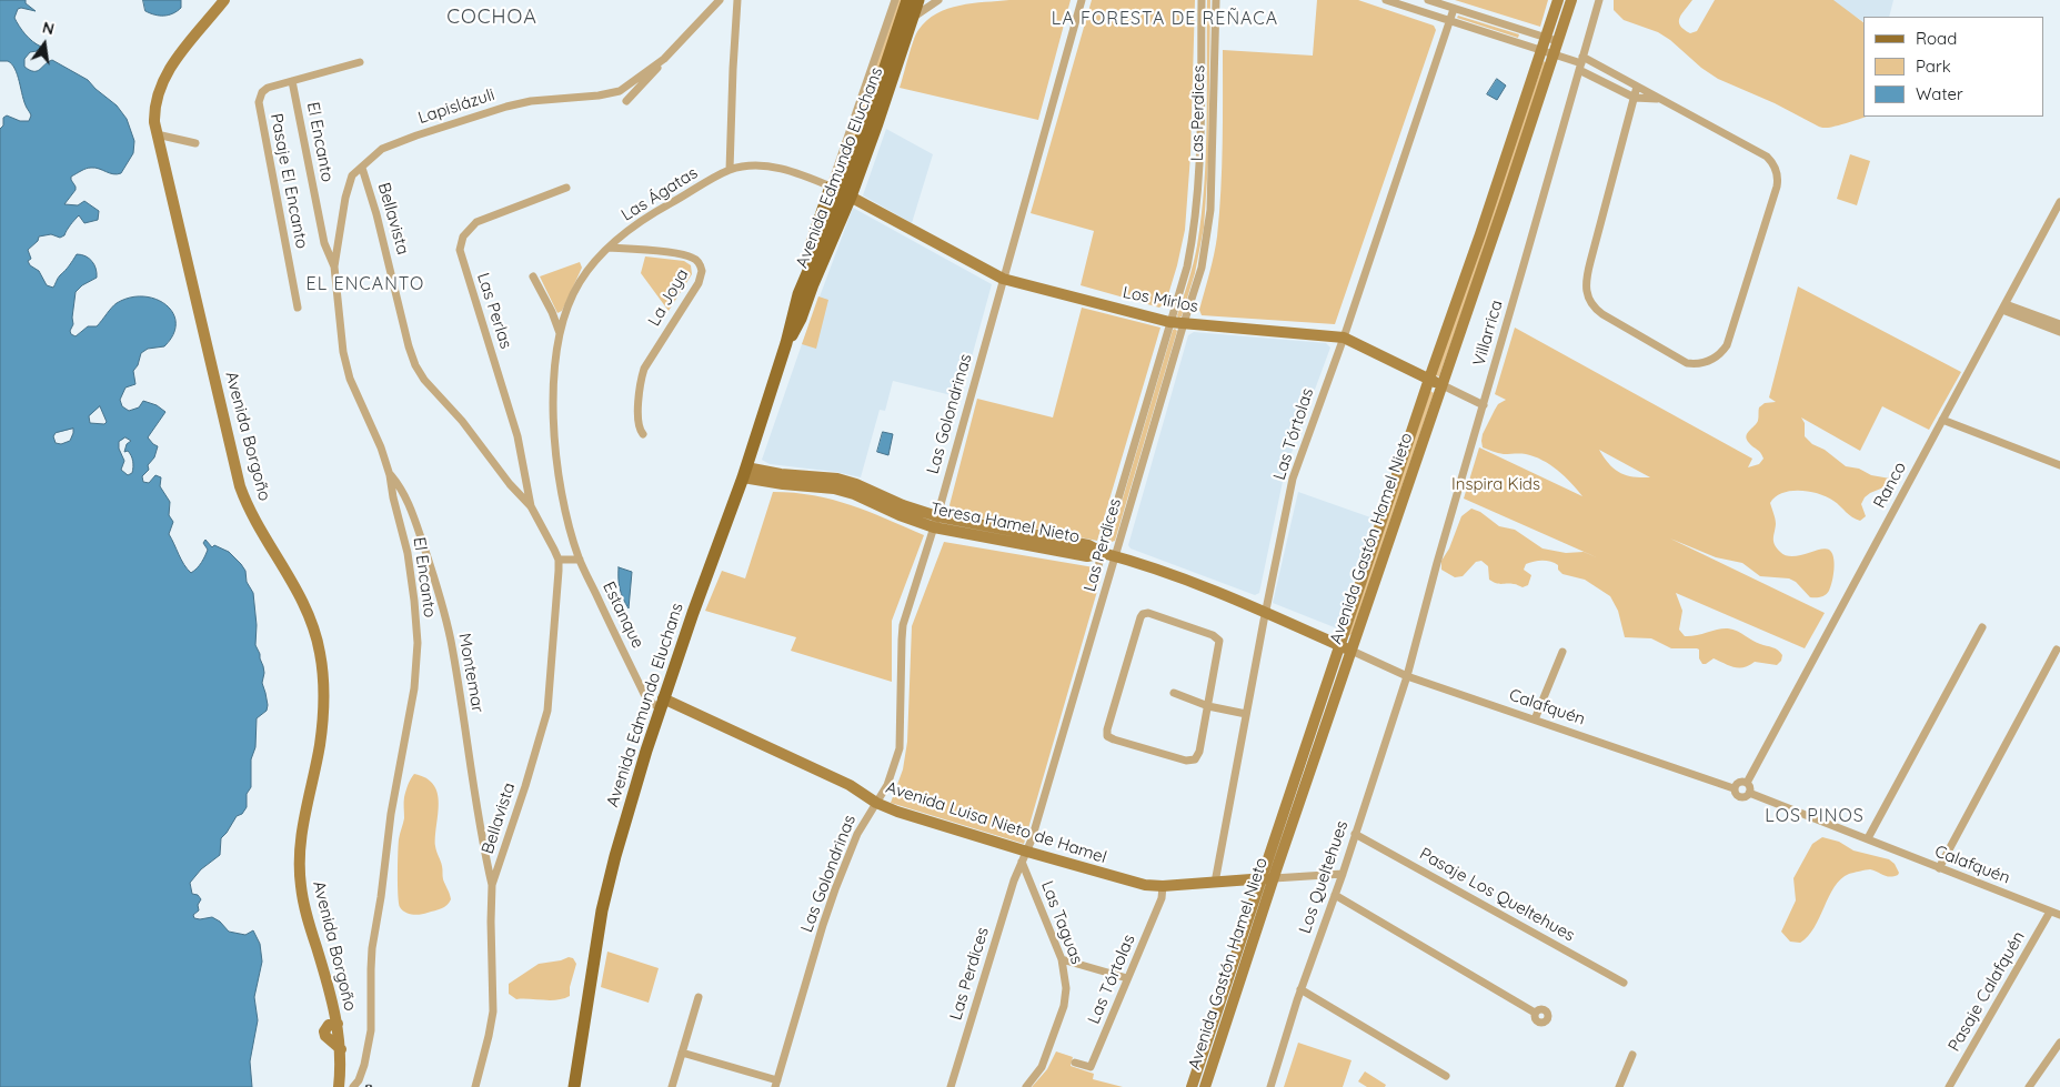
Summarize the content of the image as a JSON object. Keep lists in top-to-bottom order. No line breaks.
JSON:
{"streets":{"main road":["Avenida Edmundo Eluchans","Los Mirlos","Avenida Borgoño","Teresa Hamel Nieto","Avenida Gastón Hamel Nieto","Avenida Luisa Nieto de Hamel"],"street":["Lapislázuli","Las Perdices","El Encanto","Pasaje El Encanto","Las Ágatas","Bellavista","La Joya","Las Perlas","Villarrica","Las Golondrinas","Las Tórtolas","Ranco","Estanque","Montemar","Calafquén","Los Queltehues","Pasaje Los Queltehues","Las Taguas","Pasaje Calafquén"]},"crossings":[["Lapislázuli","El Encanto"],["Lapislázuli","Bellavista"],["Las Perdices","Los Mirlos"],["Las Perdices","Teresa Hamel Nieto"],["Las Perdices","Avenida Luisa Nieto de Hamel"],["Las Perdices","Las Taguas"],["El Encanto","Pasaje El Encanto"],["El Encanto","Montemar"],["Avenida Edmundo Eluchans","Las Ágatas"],["Avenida Edmundo Eluchans","Los Mirlos"],["Avenida Edmundo Eluchans","Teresa Hamel Nieto"],["Avenida Edmundo Eluchans","Estanque"],["Avenida Edmundo Eluchans","Avenida Luisa Nieto de Hamel"],["Las Ágatas","La Joya"],["Las Ágatas","Los Mirlos"],["Las Ágatas","Estanque"],["Bellavista","Las Perlas"],["Bellavista","Montemar"],["Los Mirlos","Villarrica"],["Los Mirlos","Las Golondrinas"],["Los Mirlos","Las Tórtolas"],["Los Mirlos","Avenida Gastón Hamel Nieto"],["Villarrica","Calafquén"],["Villarrica","Los Queltehues"],["Las Golondrinas","Teresa Hamel Nieto"],["Las Golondrinas","Avenida Luisa Nieto de Hamel"],["Las Tórtolas","Teresa Hamel Nieto"],["Las Tórtolas","Avenida Luisa Nieto de Hamel"],["Ranco","Calafquén"],["Teresa Hamel Nieto","Avenida Gastón Hamel Nieto"],["Teresa Hamel Nieto","Calafquén"],["Avenida Gastón Hamel Nieto","Calafquén"],["Avenida Gastón Hamel Nieto","Avenida Luisa Nieto de Hamel"],["Estanque","Avenida Luisa Nieto de Hamel"],["Calafquén","Los Queltehues"],["Calafquén","Pasaje Calafquén"],["Avenida Luisa Nieto de Hamel","Los Queltehues"],["Avenida Luisa Nieto de Hamel","Las Taguas"],["Los Queltehues","Pasaje Los Queltehues"]],"districts":["COCHOA","LA FORESTA DE REÑACA","EL ENCANTO","LOS PINOS"],"parks":["Inspira Kids"],"legend":["Road","Park","Water"],"north":"top"}
